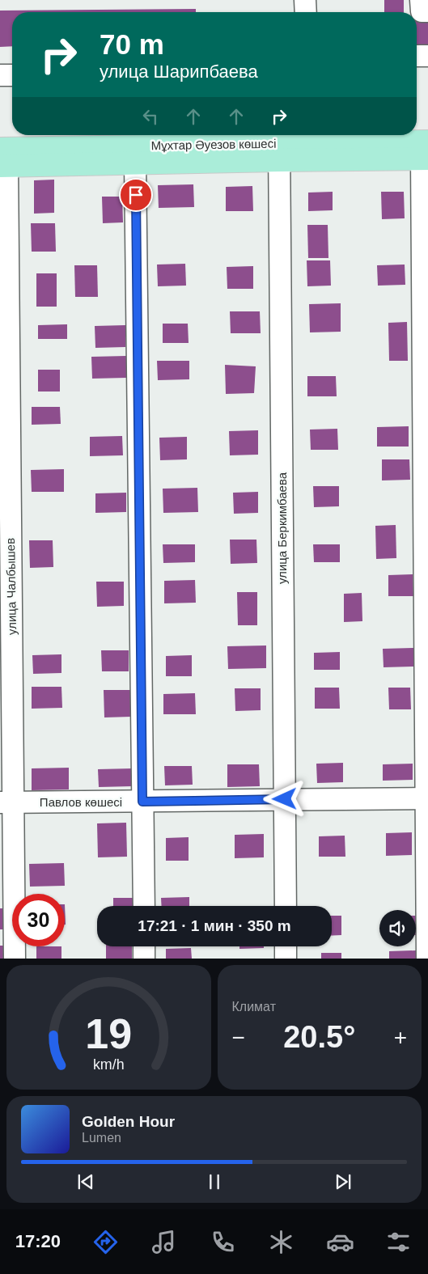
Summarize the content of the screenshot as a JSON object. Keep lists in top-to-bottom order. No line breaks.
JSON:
{"streets":{"main road":["Мұхтар Әуезов көшесі"],"street":["улица Беркимбаева","улица Чалбышев","Павлов көшесі"]},"crossings":[["Мұхтар Әуезов көшесі","улица Беркимбаева"],["Мұхтар Әуезов көшесі","улица Чалбышев"],["улица Беркимбаева","Павлов көшесі"],["улица Чалбышев","Павлов көшесі"]],"page":{"turn":["70 m","улица Шарипбаева"],"limit":"30","trip":"17:21 · 1 мин · 350 m","tile":"Климат","heat":["−","20.5°","+"],"song":["Golden Hour","Lumen"],"tabs":"17:20","gauge":["19","km/h"]}}
